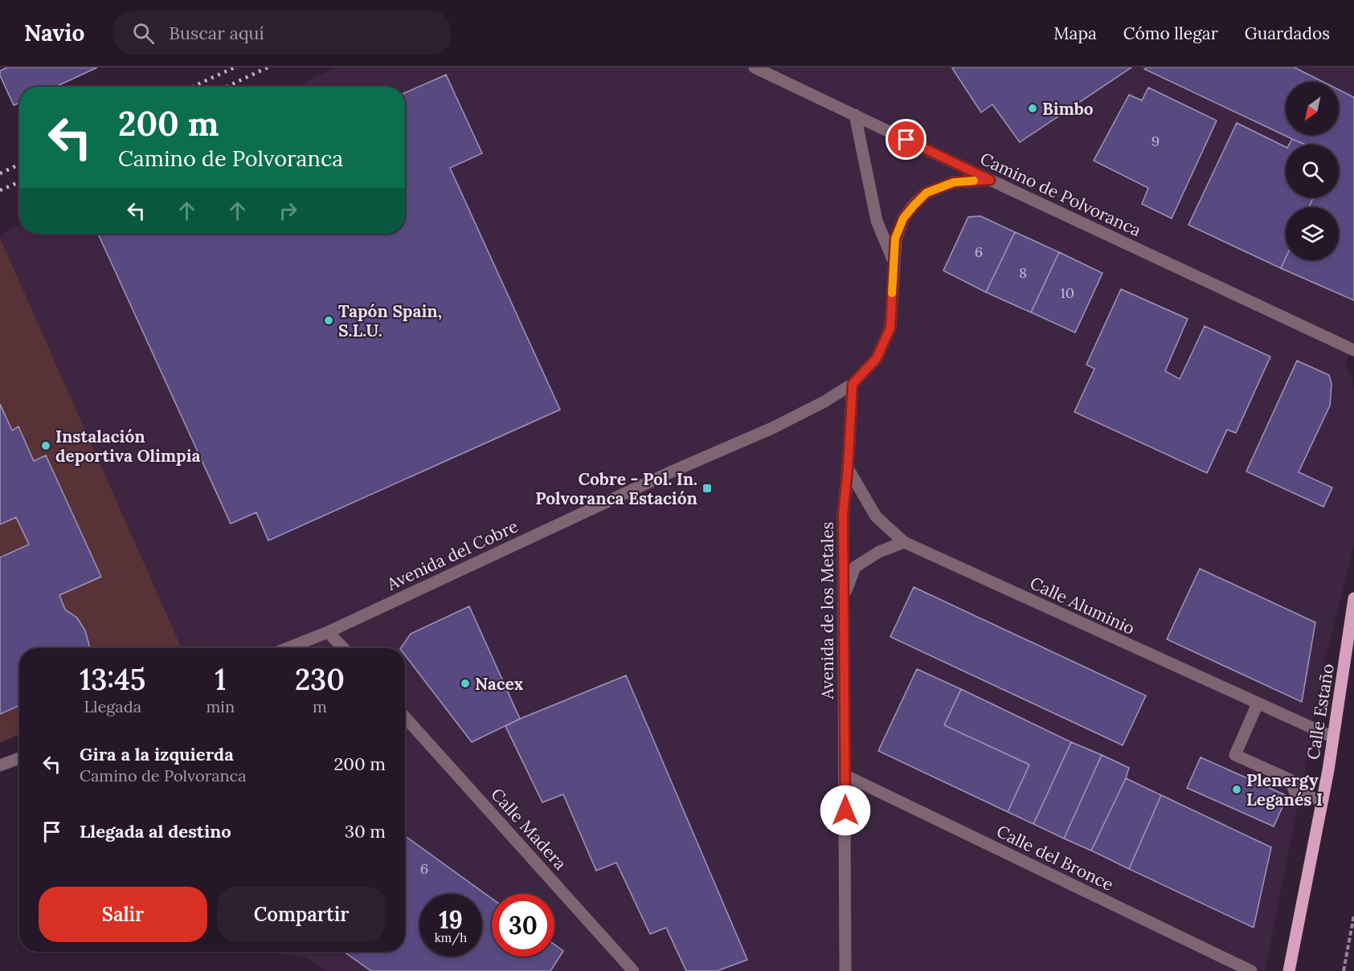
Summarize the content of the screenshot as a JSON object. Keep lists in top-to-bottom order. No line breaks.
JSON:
{"streets":{"main road":["Calle Estaño"],"street":["Camino de Polvoranca","Avenida del Cobre","Calle Aluminio","Avenida de los Metales","Calle Madera","Calle del Bronce"]},"crossings":[["Avenida del Cobre","Avenida de los Metales"],["Calle Aluminio","Avenida de los Metales"],["Calle Aluminio","Calle Estaño"],["Avenida de los Metales","Calle del Bronce"]],"places":{"other":["Bimbo","Tapón Spain, S.L.U.","Instalación deportiva Olimpia","Nacex","Plenergy Leganés I"],"transit":["Cobre - Pol. In. Polvoranca Estación"]},"house_numbers":["9","6","8","10","6"],"north":"bottom left","page":{"header":"Navio","search":"Buscar aquí","nav":["Mapa","Cómo llegar","Guardados"],"turn":["200 m","Camino de Polvoranca"],"eta":["13:45","Llegada","1","min","230","m"],"list":[{"name":"Gira a la izquierda","note":"Camino de Polvoranca","value":"200 m"},{"name":"Llegada al destino","value":"30 m"}],"buttons":["Salir","Compartir"],"speed":"19 km/h","limit":"30"}}
